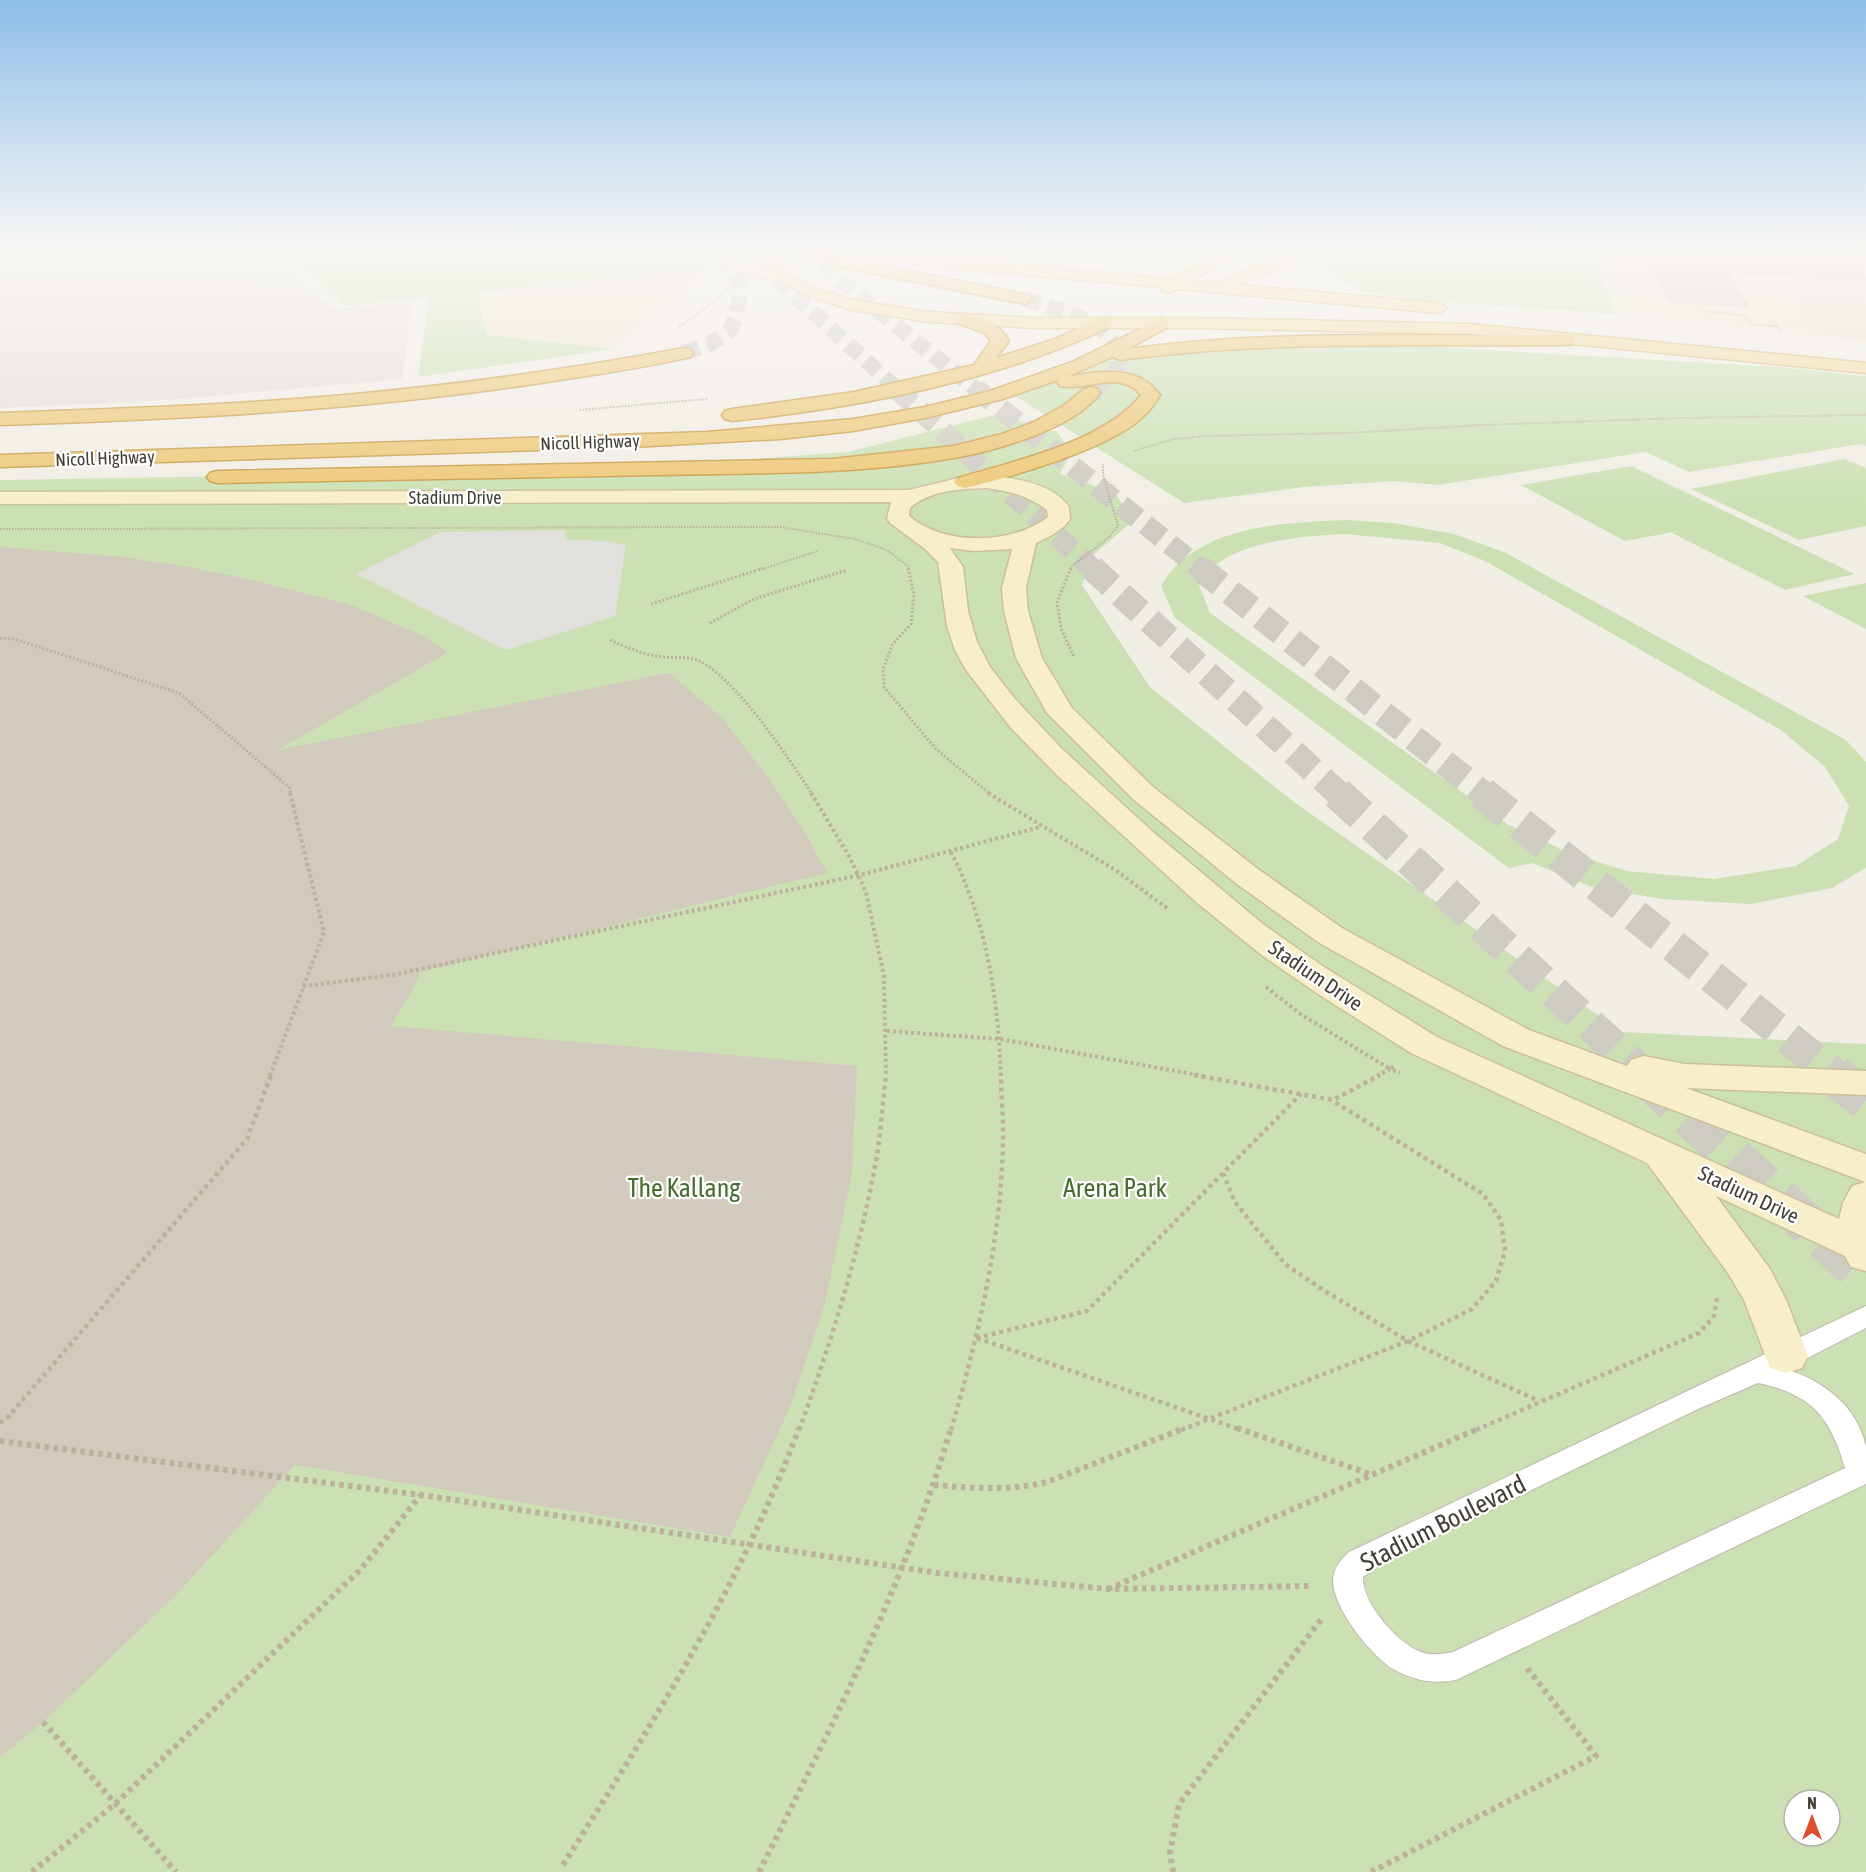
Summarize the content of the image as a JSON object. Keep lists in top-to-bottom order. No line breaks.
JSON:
{"streets":{"highway":["Nicoll Highway"],"street":["Stadium Drive"],"lane":["Stadium Boulevard"]},"parks":["The Kallang","Arena Park"],"north":"top"}
